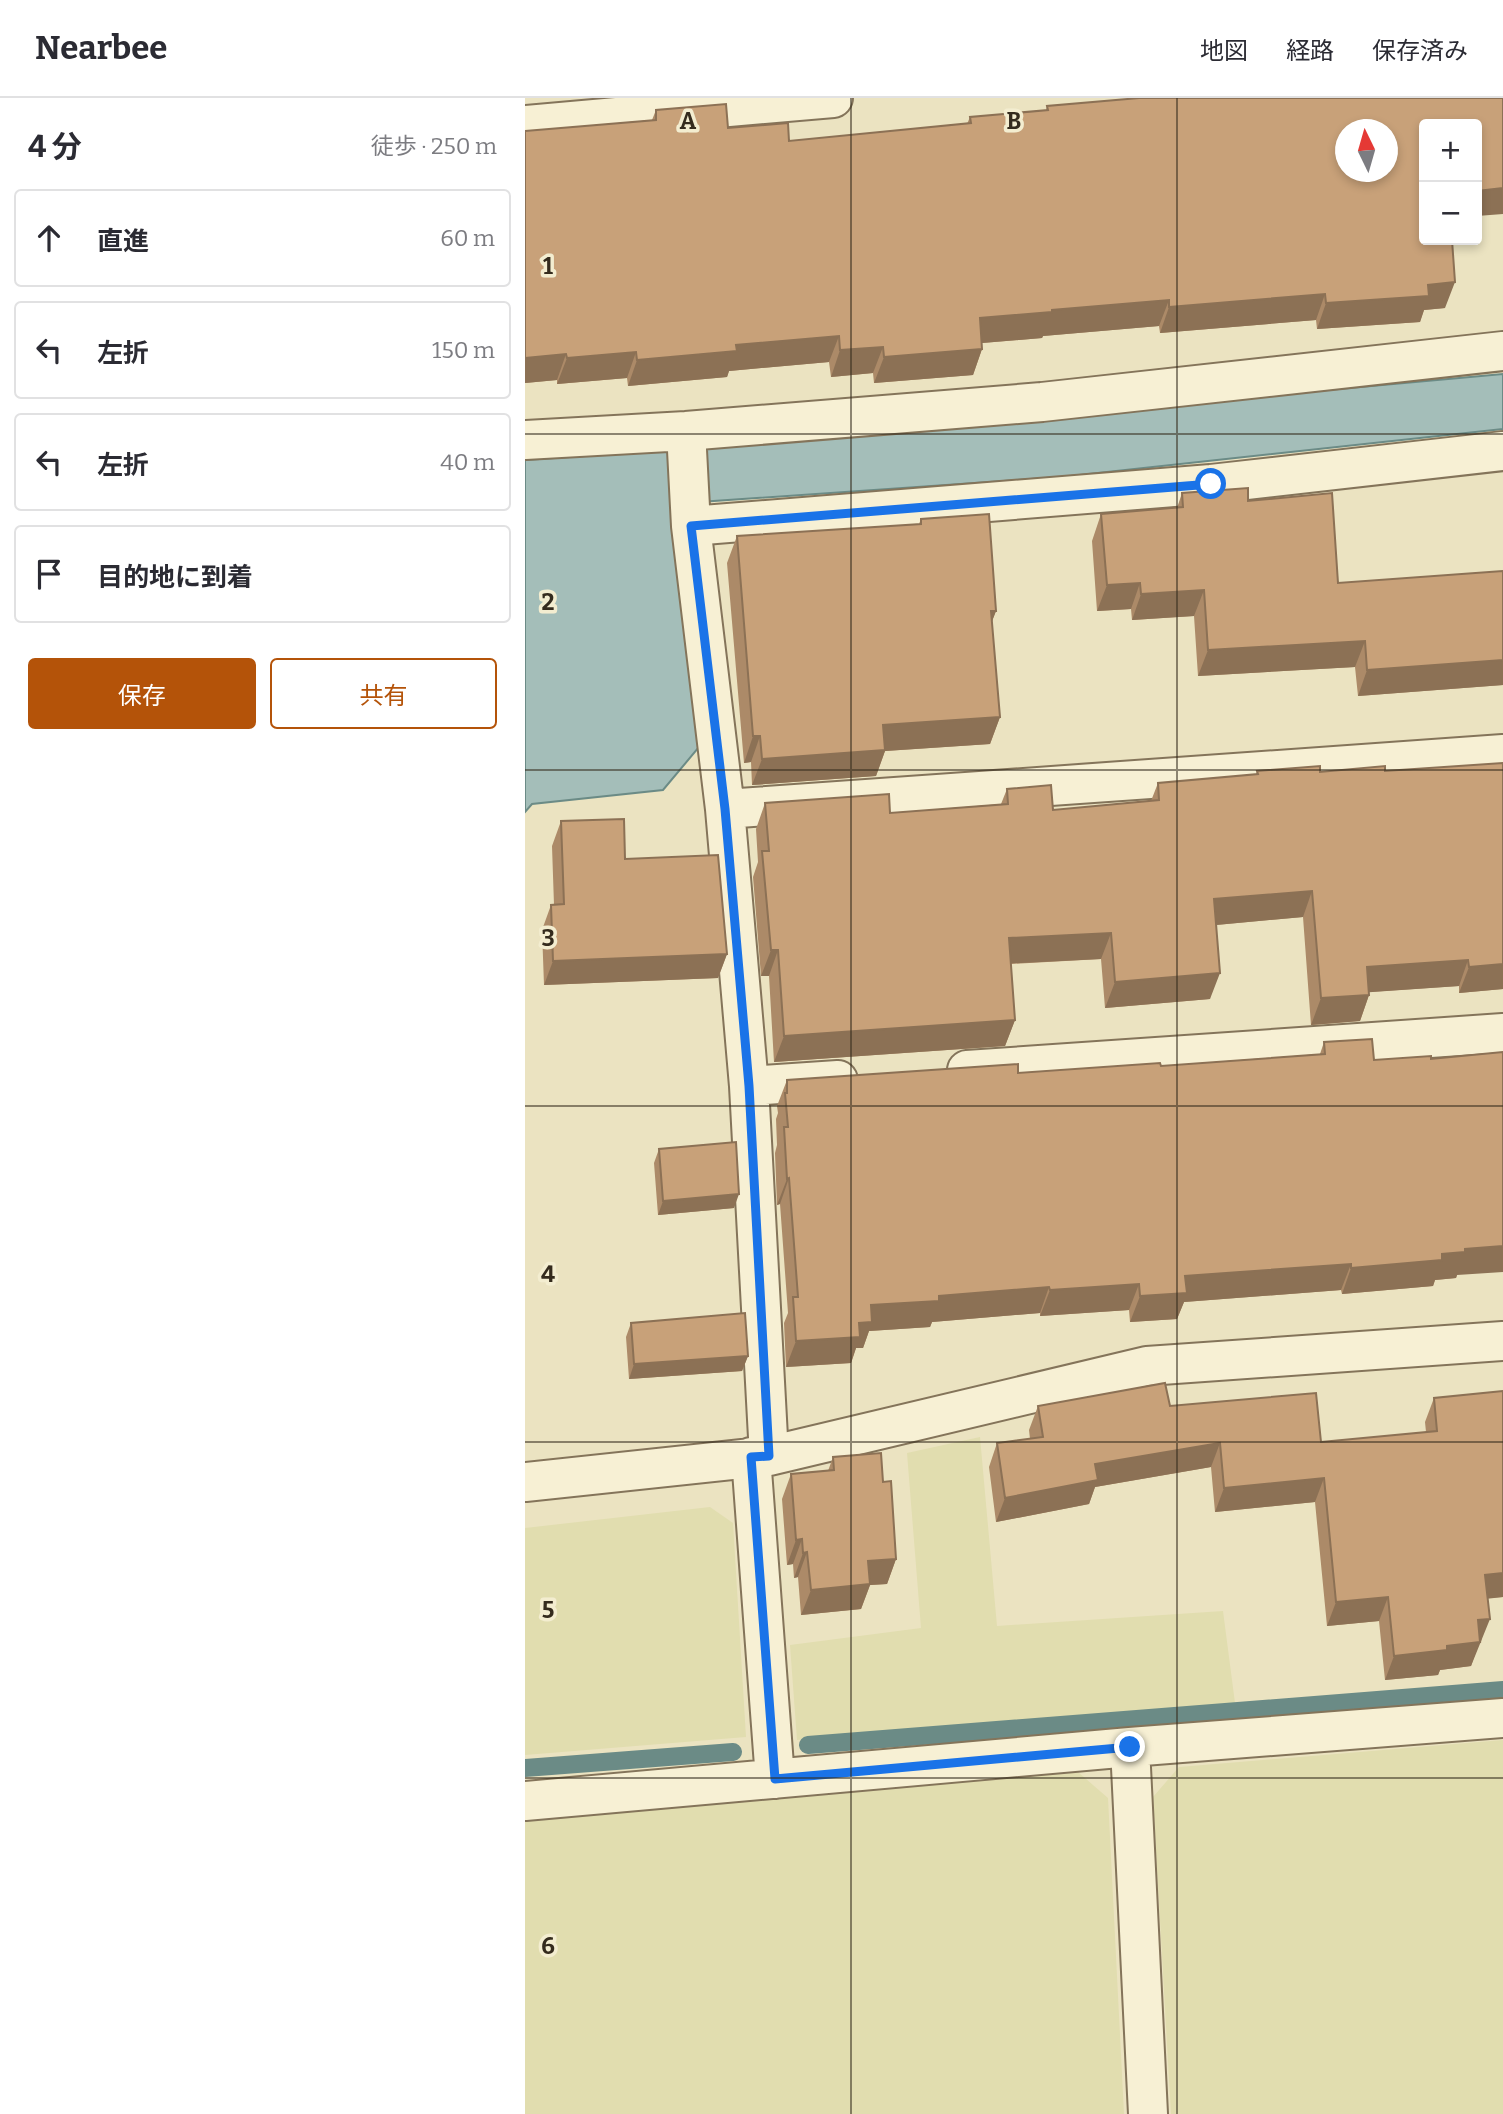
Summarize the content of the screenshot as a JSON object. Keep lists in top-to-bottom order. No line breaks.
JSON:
{"north":"top","page":{"header":"Nearbee","nav":["地図","経路","保存済み"],"heading":["4 分","徒歩 · 250 m"],"map_buttons":["+","−"],"list":[["直進","60 m"],["左折","150 m"],["左折","40 m"],"目的地に到着"],"buttons":["保存","共有"]},"grid":{"columns":["A","B"],"rows":["1","2","3","4","5","6"]}}
